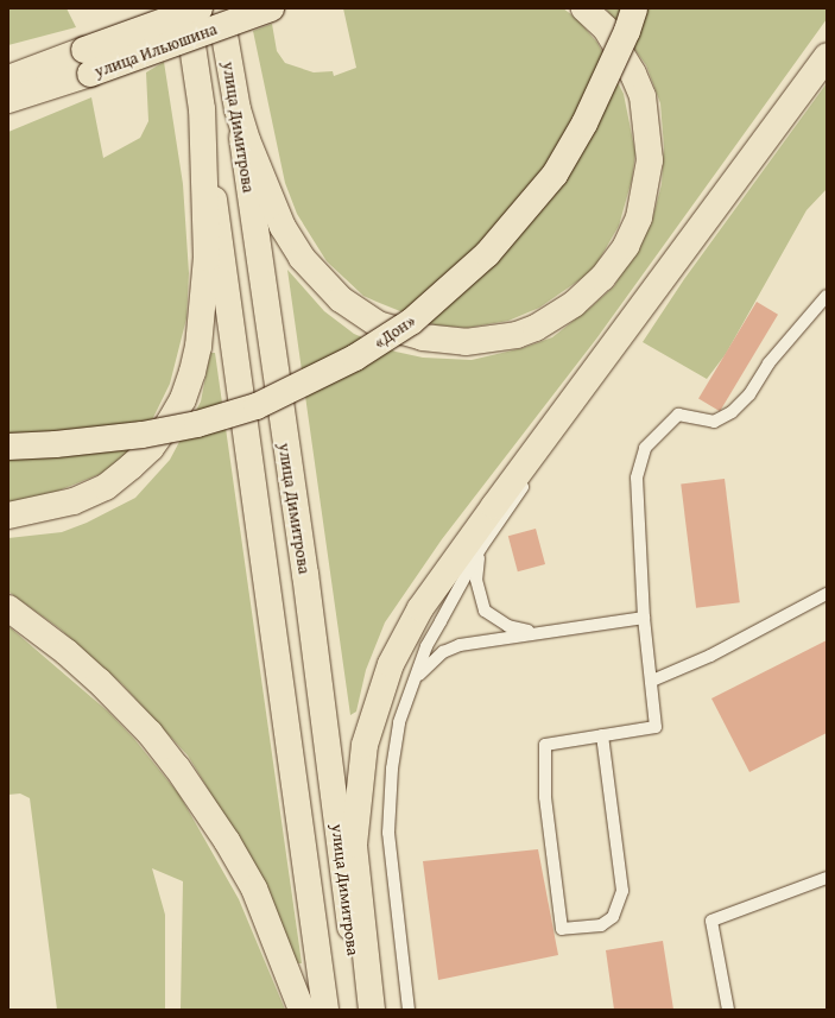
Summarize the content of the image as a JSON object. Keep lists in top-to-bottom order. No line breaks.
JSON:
{"streets":{"main road":["улица Ильюшина","улица Димитрова","«Дон»"]},"crossings":[["улица Ильюшина","улица Димитрова"]]}
